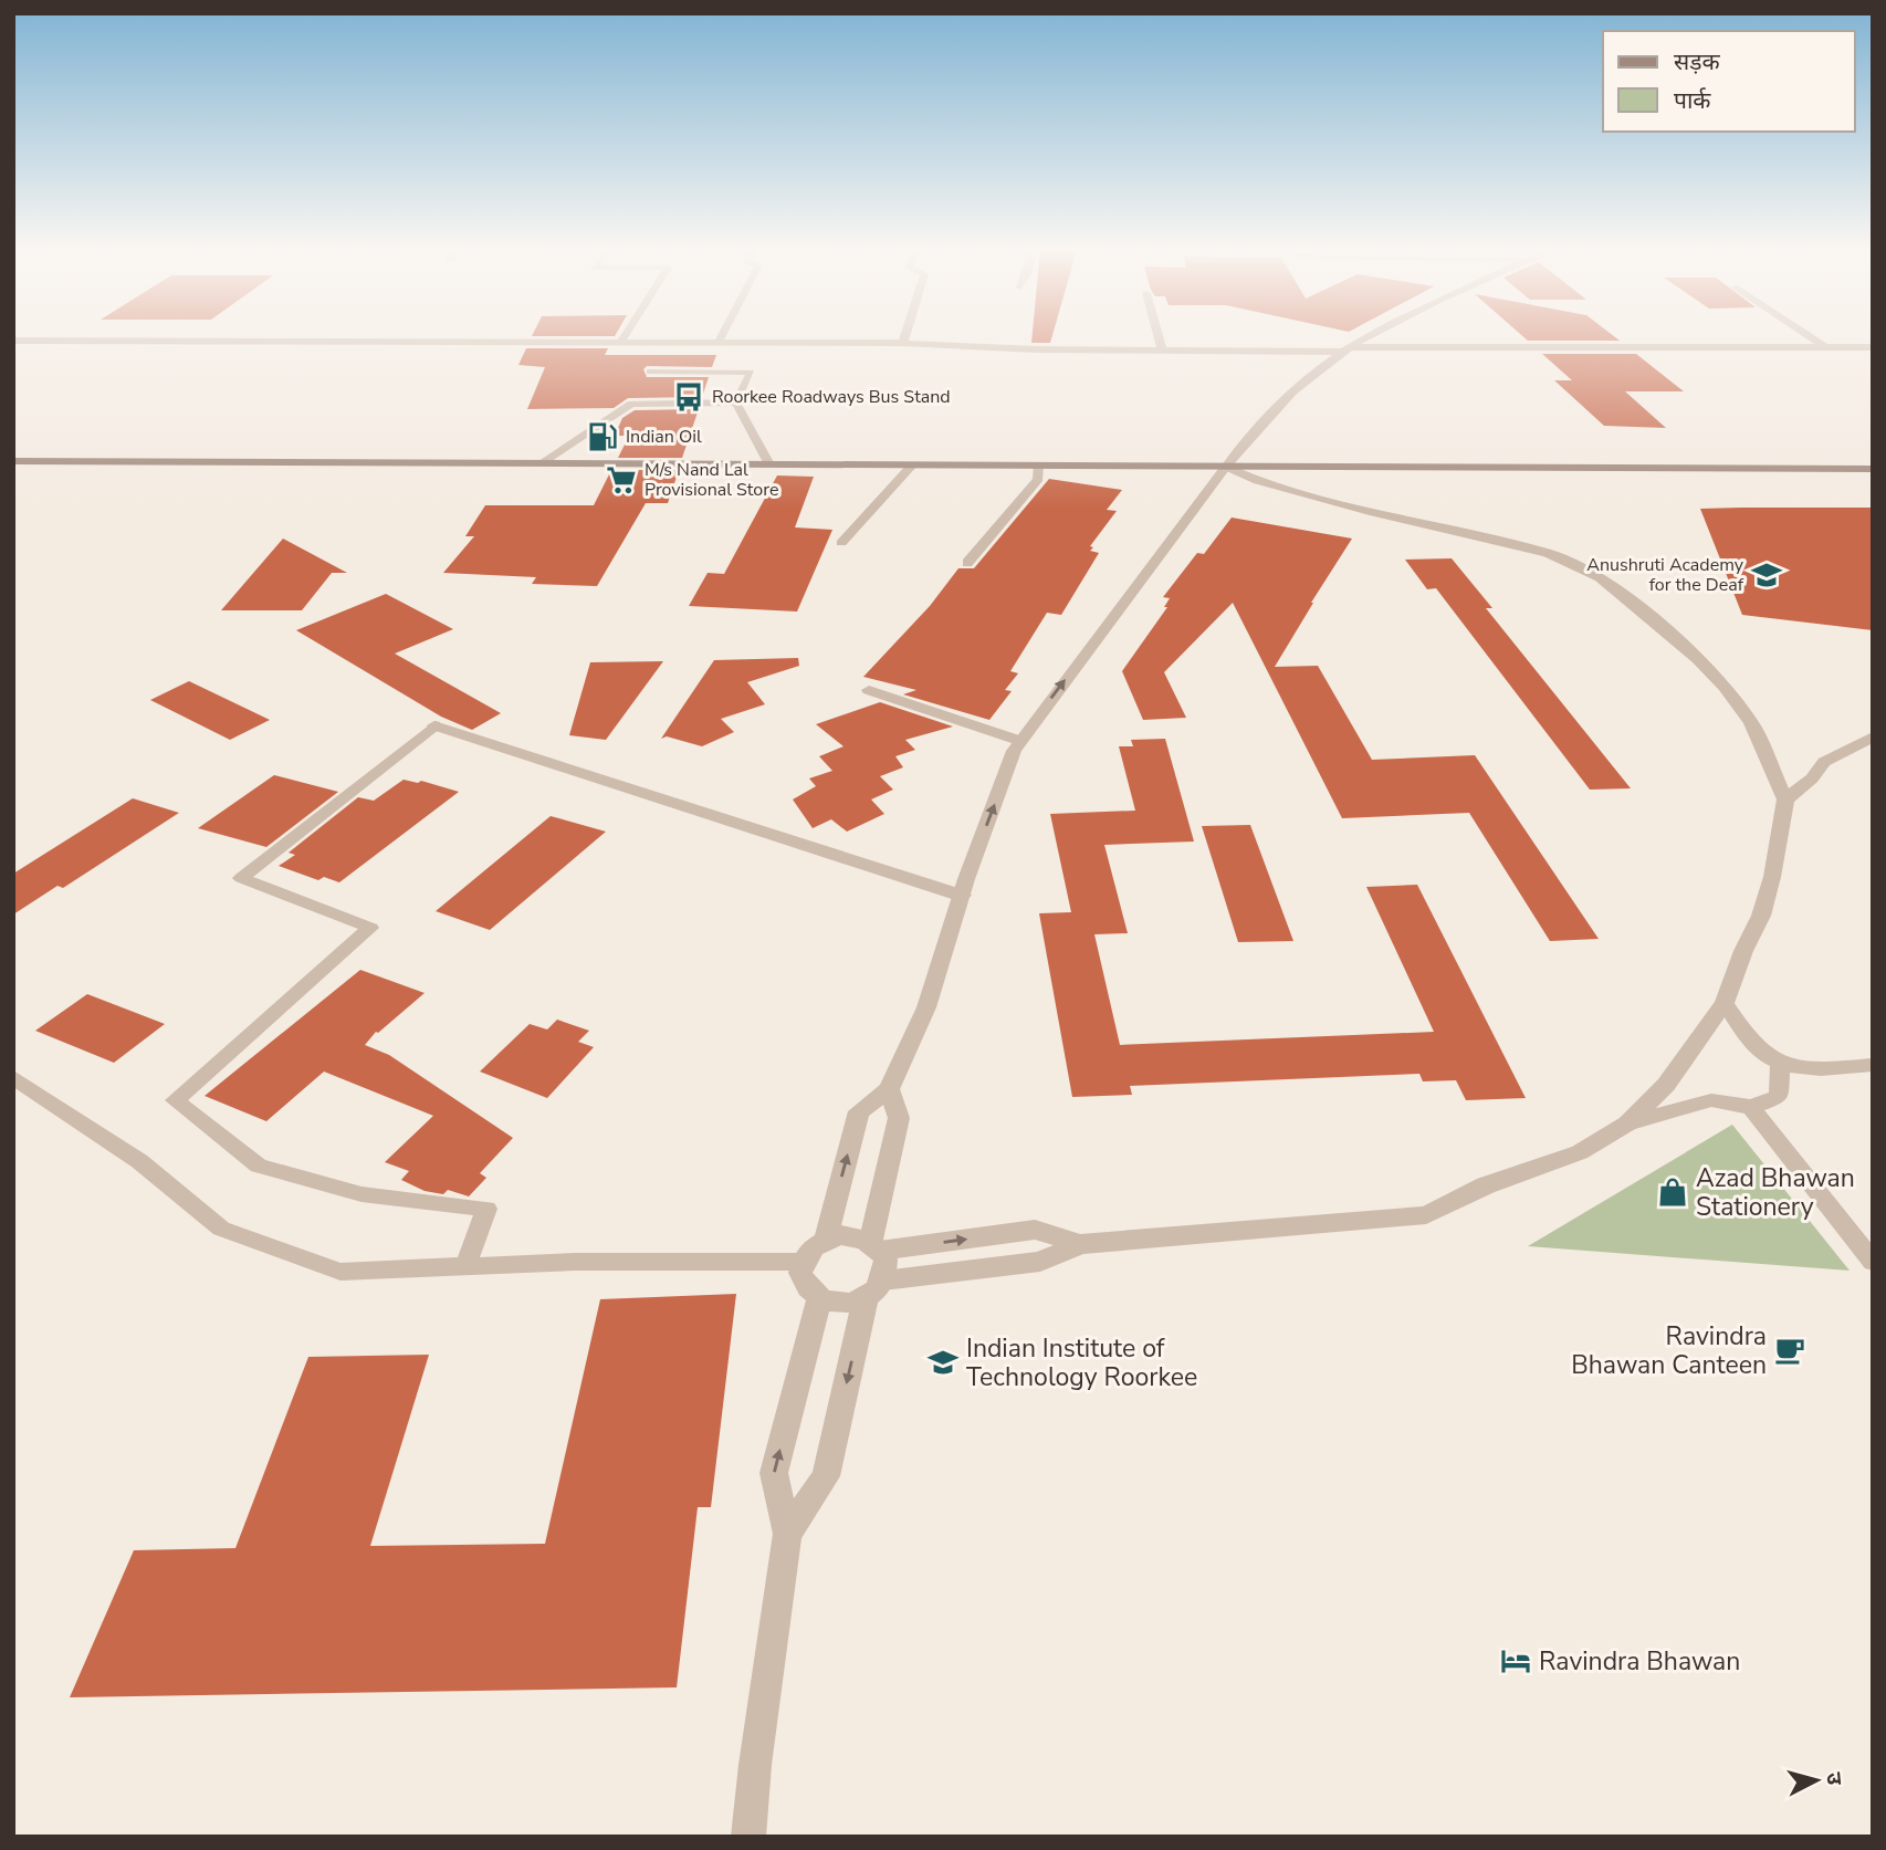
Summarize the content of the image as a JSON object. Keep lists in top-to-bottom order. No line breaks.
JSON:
{"places":{"bus stop":["Roorkee Roadways Bus Stand"],"fuel station":["Indian Oil"],"supermarket":["M/s Nand Lal Provisional Store"],"school or university":["Anushruti Academy for the Deaf","Indian Institute of Technology Roorkee"],"shop":["Azad Bhawan Stationery"],"cafe":["Ravindra Bhawan Canteen"],"hotel":["Ravindra Bhawan"]},"legend":["सड़क","पार्क"],"north":"right"}
